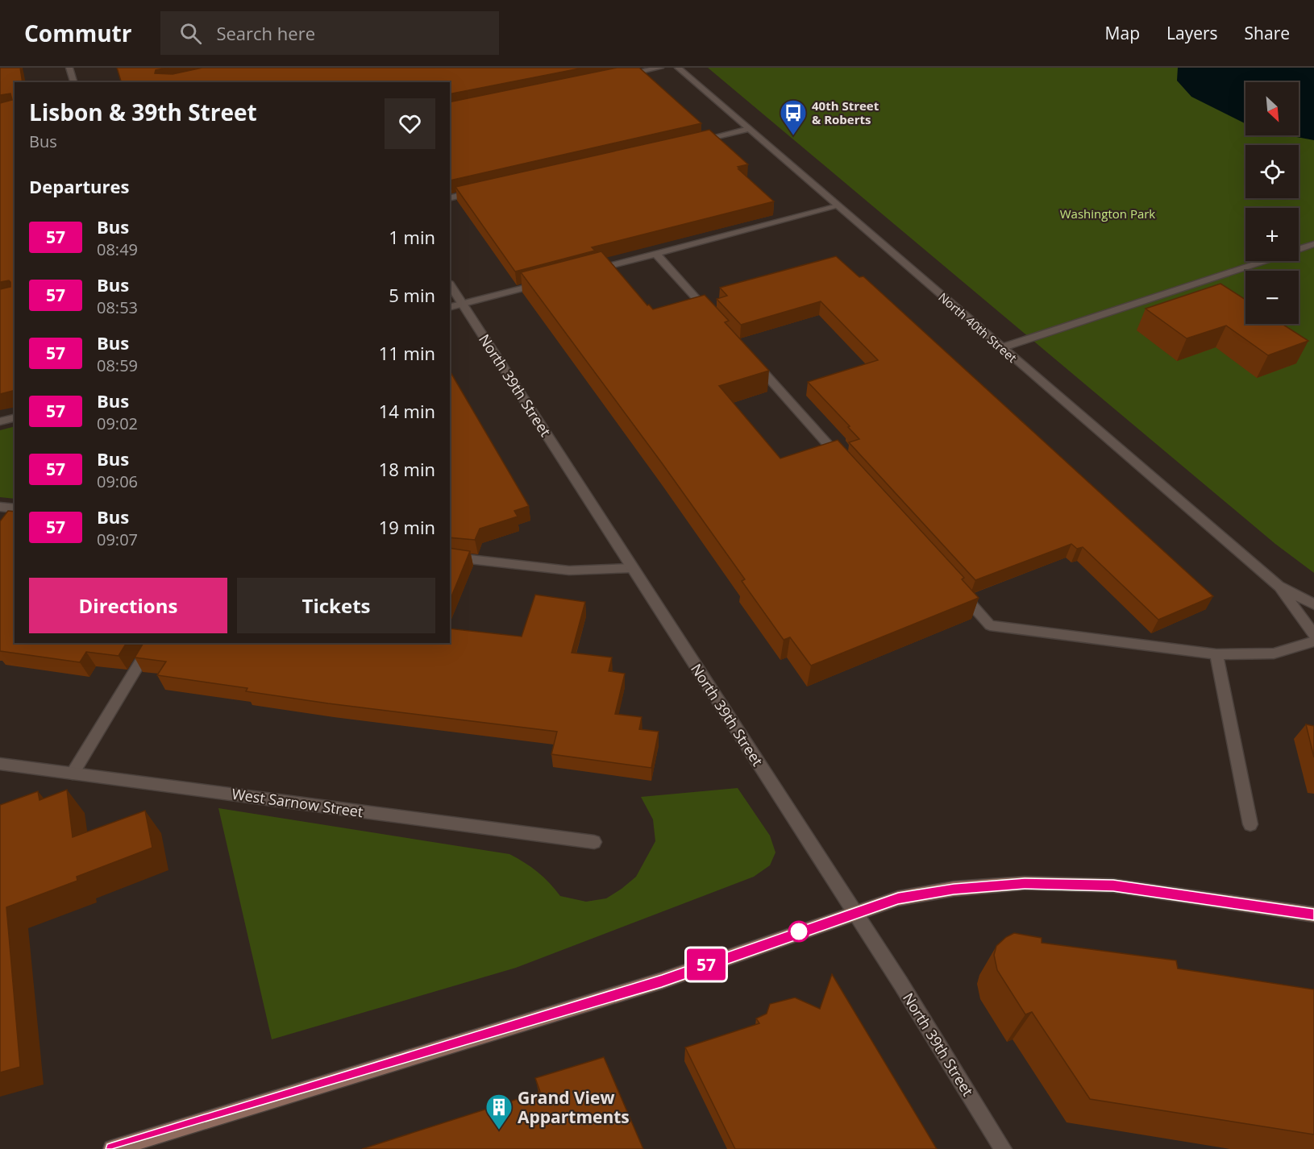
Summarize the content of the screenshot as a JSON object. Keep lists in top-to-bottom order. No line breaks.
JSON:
{"streets":{"street":["North 40th Street","North 39th Street","West Sarnow Street"]},"parks":["Washington Park"],"places":{"bus stop":["40th Street & Roberts"],"building":["Grand View Appartments"]},"lines":["bus line 57"],"north":"bottom right","page":{"header":"Commutr","search":"Search here","nav":["Map","Layers","Share"],"on_map":"57","map_buttons":["+","−"],"heading":[["Lisbon & 39th Street","Bus"],"Departures"],"list":[{"mark":"57","name":"Bus","note":"08:49","value":"1 min"},{"mark":"57","name":"Bus","note":"08:53","value":"5 min"},{"mark":"57","name":"Bus","note":"08:59","value":"11 min"},{"mark":"57","name":"Bus","note":"09:02","value":"14 min"},{"mark":"57","name":"Bus","note":"09:06","value":"18 min"},{"mark":"57","name":"Bus","note":"09:07","value":"19 min"}],"buttons":["Directions","Tickets"]}}
